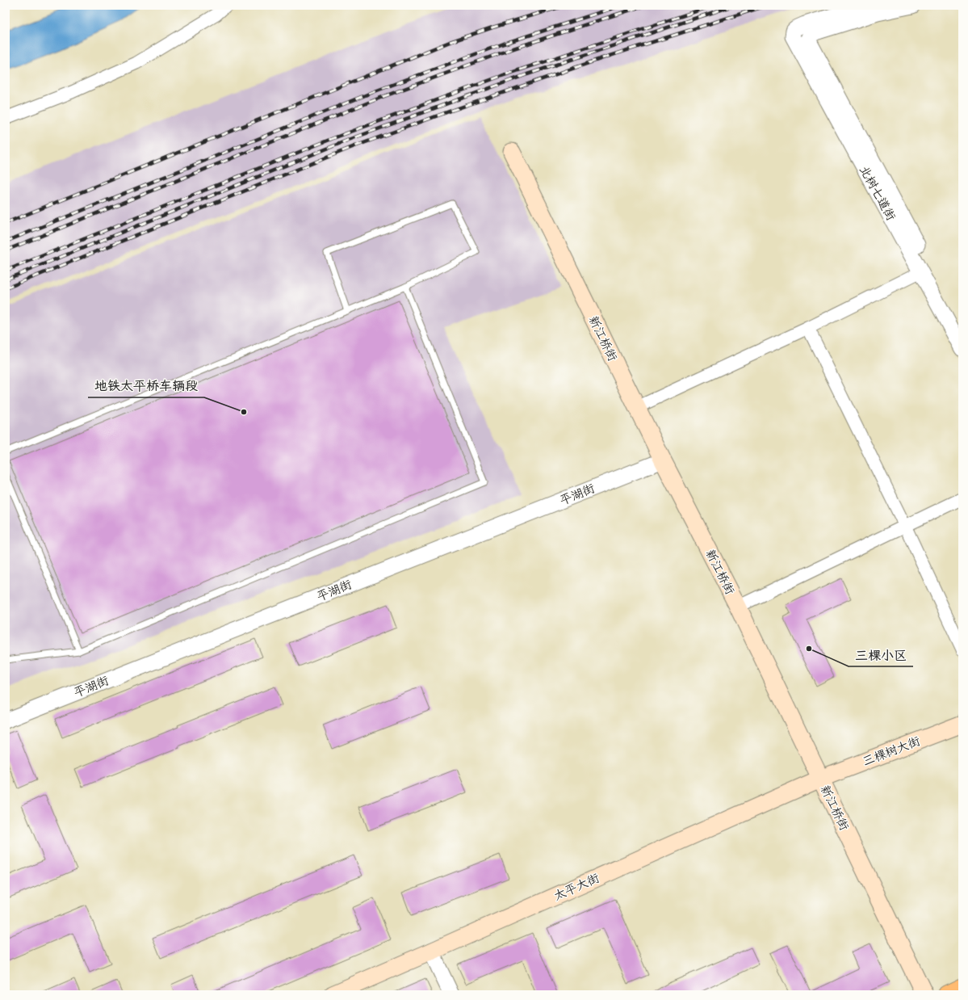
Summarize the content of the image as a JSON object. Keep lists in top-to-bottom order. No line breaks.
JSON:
{"streets":{"main road":["新江桥街","三棵树大街","太平大街"],"street":["北树七道街","平湖街"]},"crossings":[["新江桥街","平湖街"],["新江桥街","三棵树大街"],["新江桥街","太平大街"],["三棵树大街","太平大街"]],"places":["地铁太平桥车辆段","三棵小区"]}
